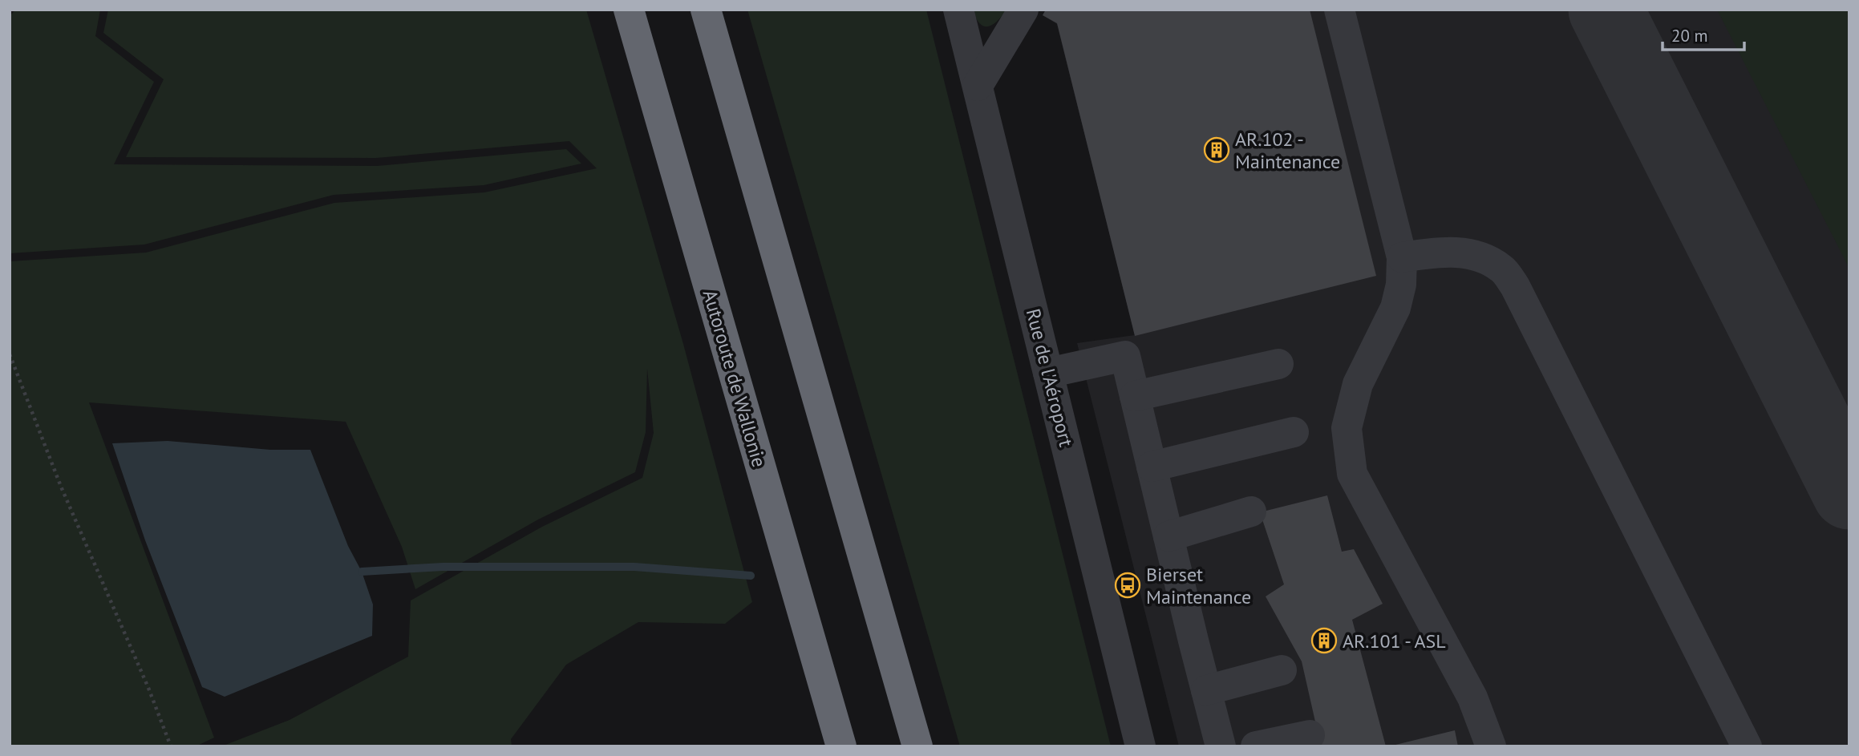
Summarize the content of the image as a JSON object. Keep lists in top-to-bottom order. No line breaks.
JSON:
{"streets":{"highway":["Autoroute de Wallonie"],"street":["Rue de l'Aéroport"]},"places":{"building":["AR.102 - Maintenance","AR.101 - ASL"],"bus stop":["Bierset Maintenance"]},"scale_bar":"20 m"}
